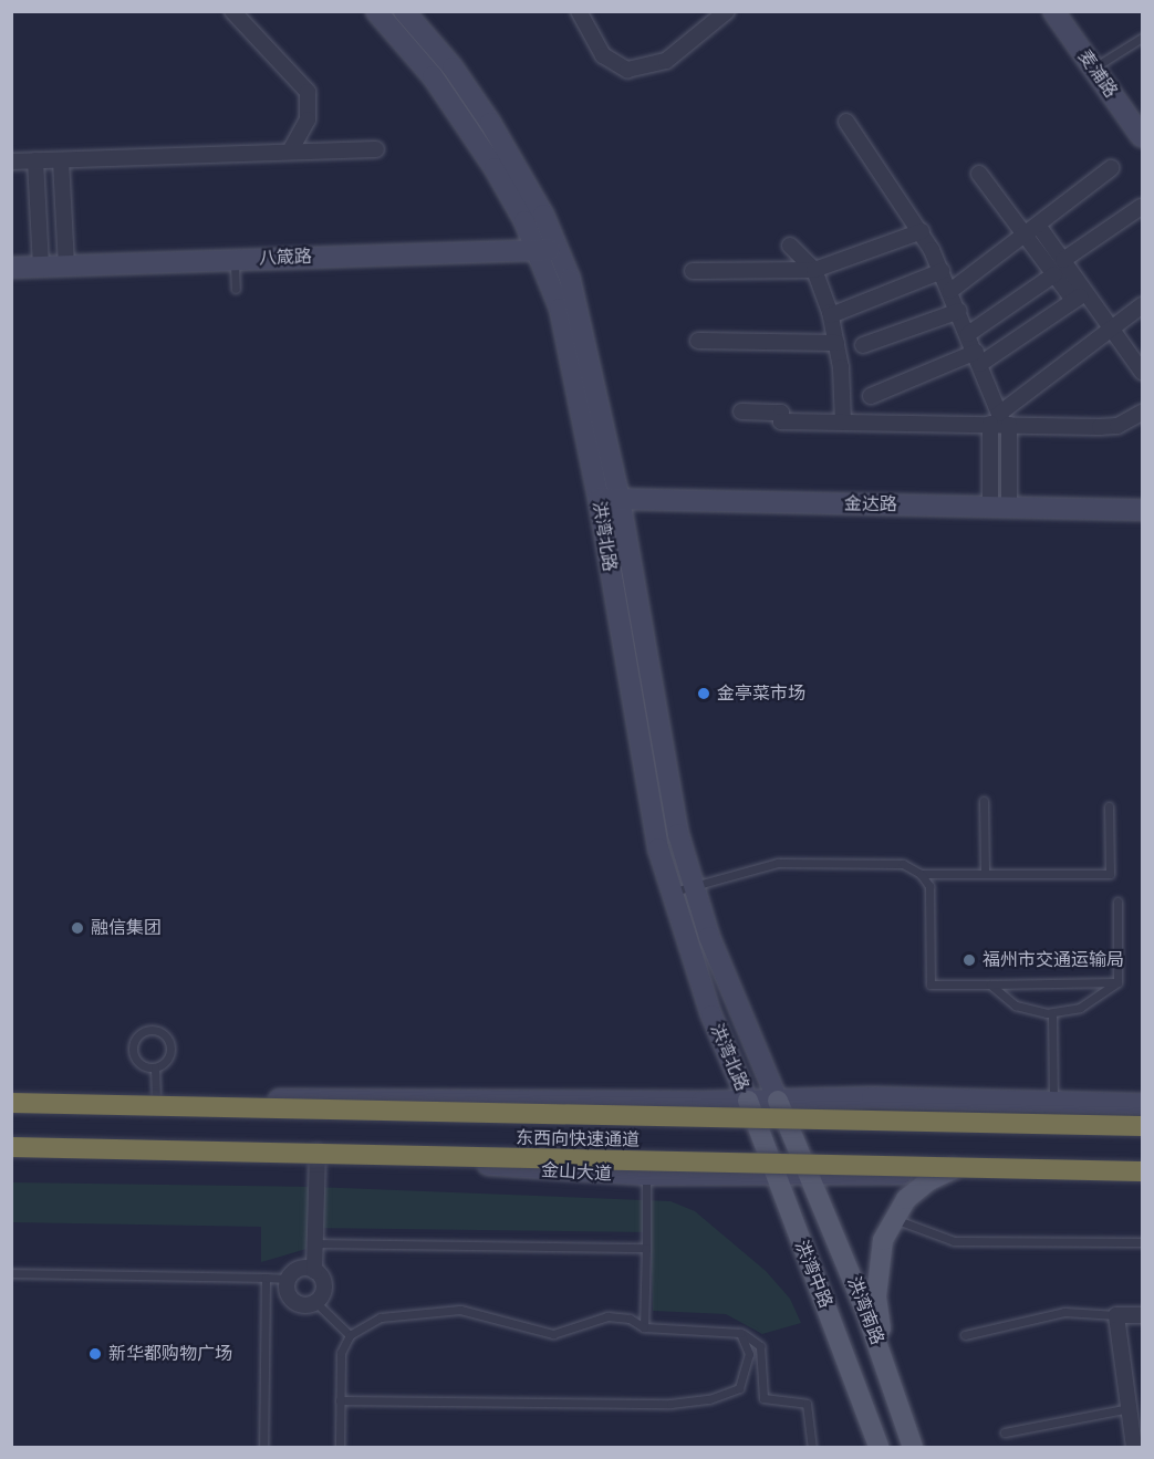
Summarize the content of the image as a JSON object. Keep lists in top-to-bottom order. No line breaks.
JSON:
{"streets":{"highway":["东西向快速通道"],"main road":["麦浦路","八箴路","金达路","洪湾北路","金山大道","洪湾中路","洪湾南路"]},"crossings":[["八箴路","洪湾北路"],["金达路","洪湾北路"],["洪湾北路","洪湾中路"],["洪湾北路","洪湾南路"],["东西向快速通道","金山大道"],["金山大道","洪湾中路"],["金山大道","洪湾南路"]],"places":["金亭菜市场","融信集团","福州市交通运输局","新华都购物广场"]}
